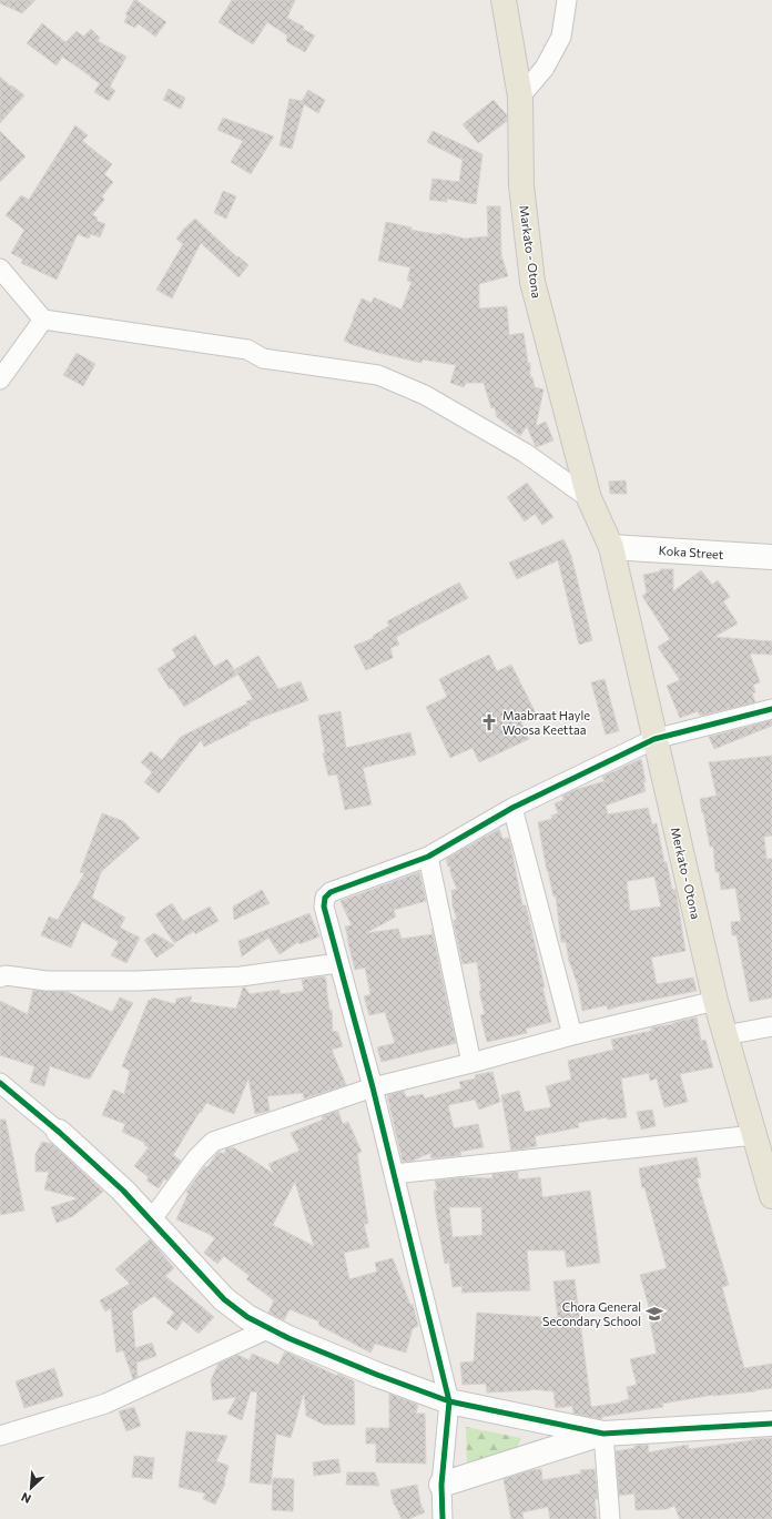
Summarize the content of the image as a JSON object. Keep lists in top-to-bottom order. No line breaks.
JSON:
{"streets":{"main road":["Markato - Otona","Merkato - Otona"],"street":["Koka Street"]},"crossings":[["Markato - Otona","Koka Street"],["Markato - Otona","Merkato - Otona"],["Koka Street","Merkato - Otona"]],"places":{"church":["Maabraat Hayle Woosa Keettaa"],"school or university":["Chora General Secondary School"]},"north":"bottom left"}
